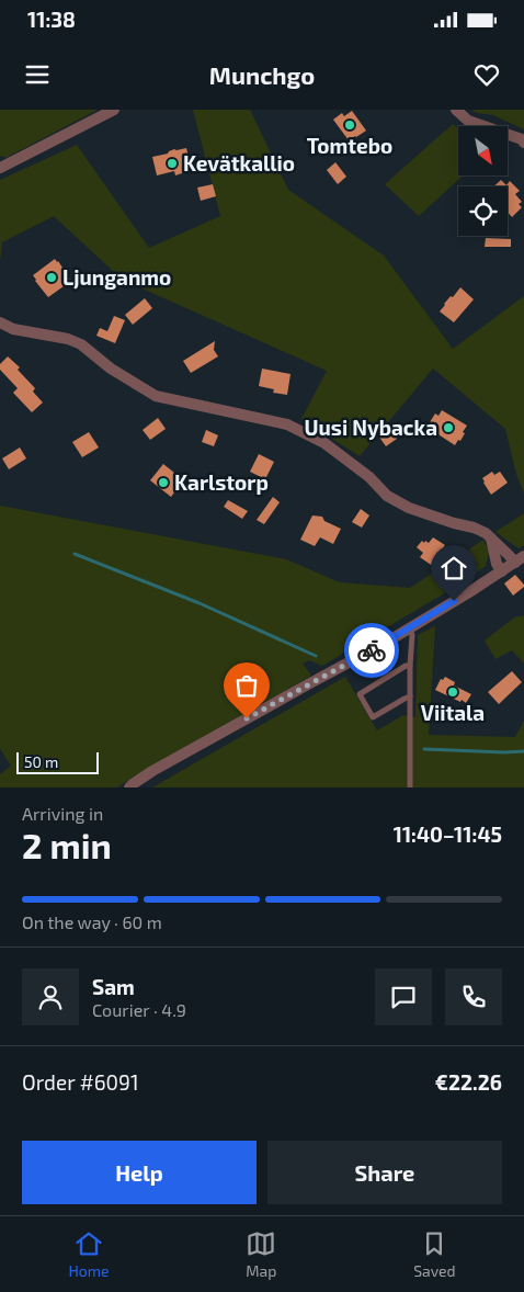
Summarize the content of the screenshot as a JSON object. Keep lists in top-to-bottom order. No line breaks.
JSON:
{"places":["Tomtebo","Kevätkallio","Ljunganmo","Uusi Nybacka","Karlstorp","Viitala"],"scale_bar":"50 m","north":"bottom right","page":{"status":"11:38","header":"Munchgo","scale":"50 m","heading":["2 min","Arriving in","11:40–11:45"],"panel":["Sam","Courier · 4.9","Order #6091","€22.26"],"bar":"On the way · 60 m","buttons":["Help","Share"],"tabs":["Home","Map","Saved"]}}
